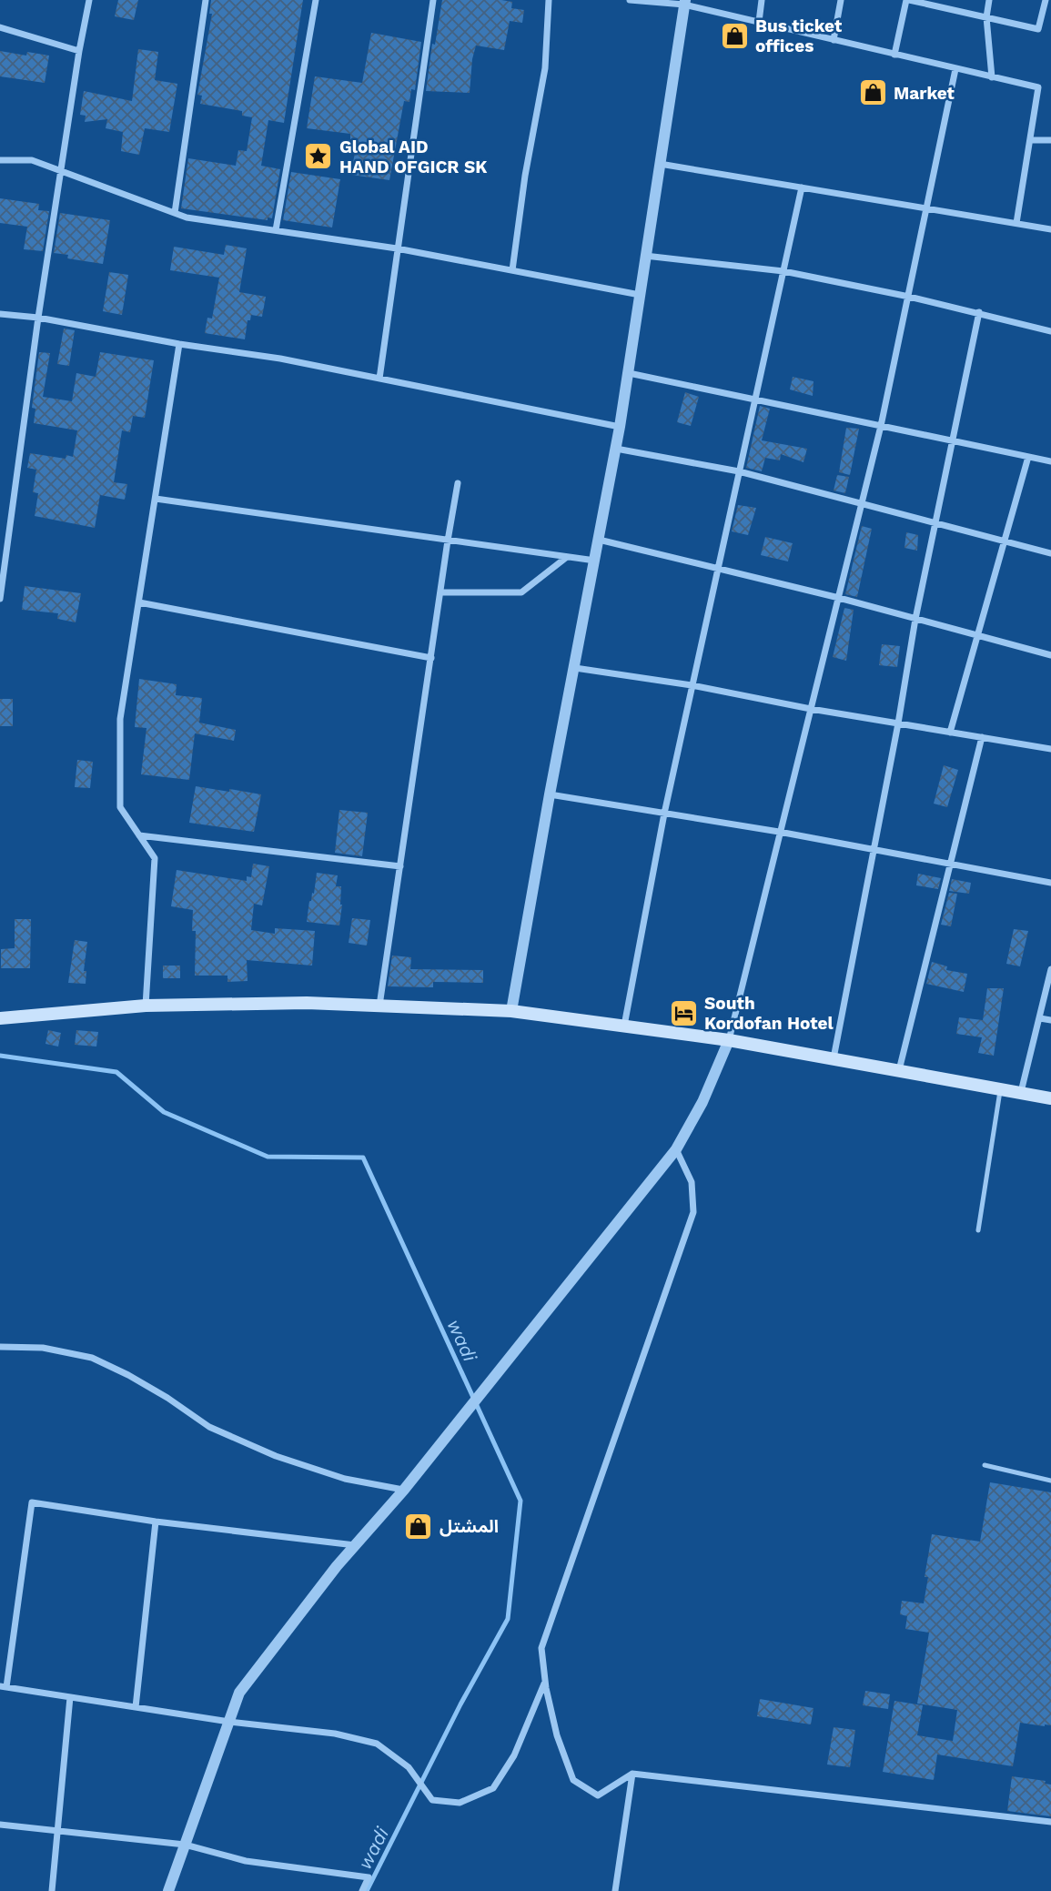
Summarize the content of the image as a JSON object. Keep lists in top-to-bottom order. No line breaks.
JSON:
{"water":["wadi"],"places":{"shop":["Bus ticket offices","Market","المشتل"],"place":["Global AID HAND OFGICR SK"],"hotel":["South Kordofan Hotel"]}}
